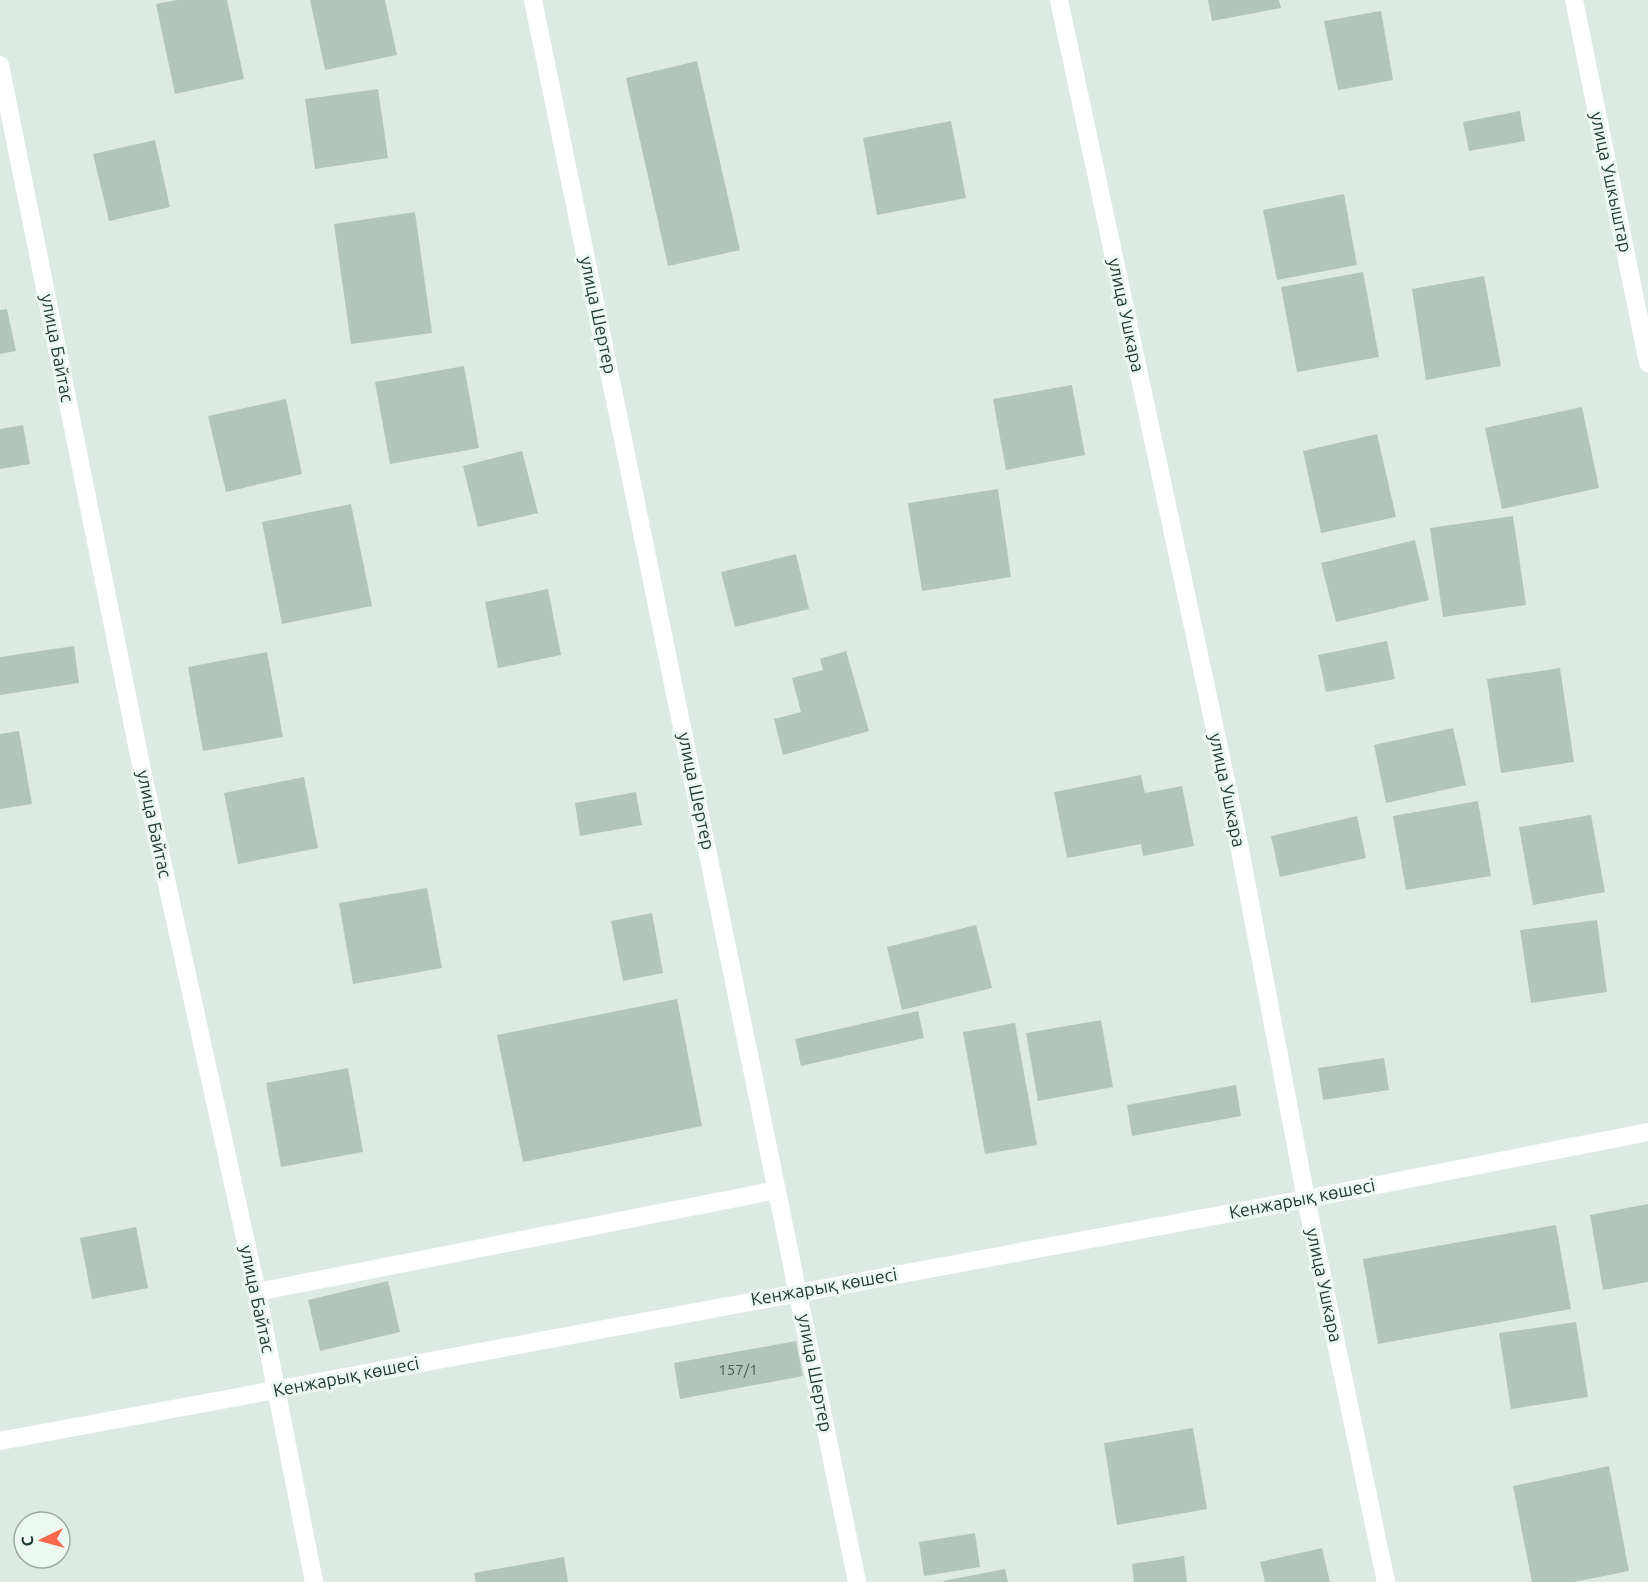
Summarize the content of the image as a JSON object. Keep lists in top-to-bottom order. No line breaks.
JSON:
{"streets":{"street":["улица Ушкыштар","улица Шертер","улица Ушкара","улица Байтас","Кенжарық көшесі"]},"crossings":[["улица Шертер","Кенжарық көшесі"],["улица Ушкара","Кенжарық көшесі"],["улица Байтас","Кенжарық көшесі"]],"house_numbers":["157/1"],"north":"left"}
